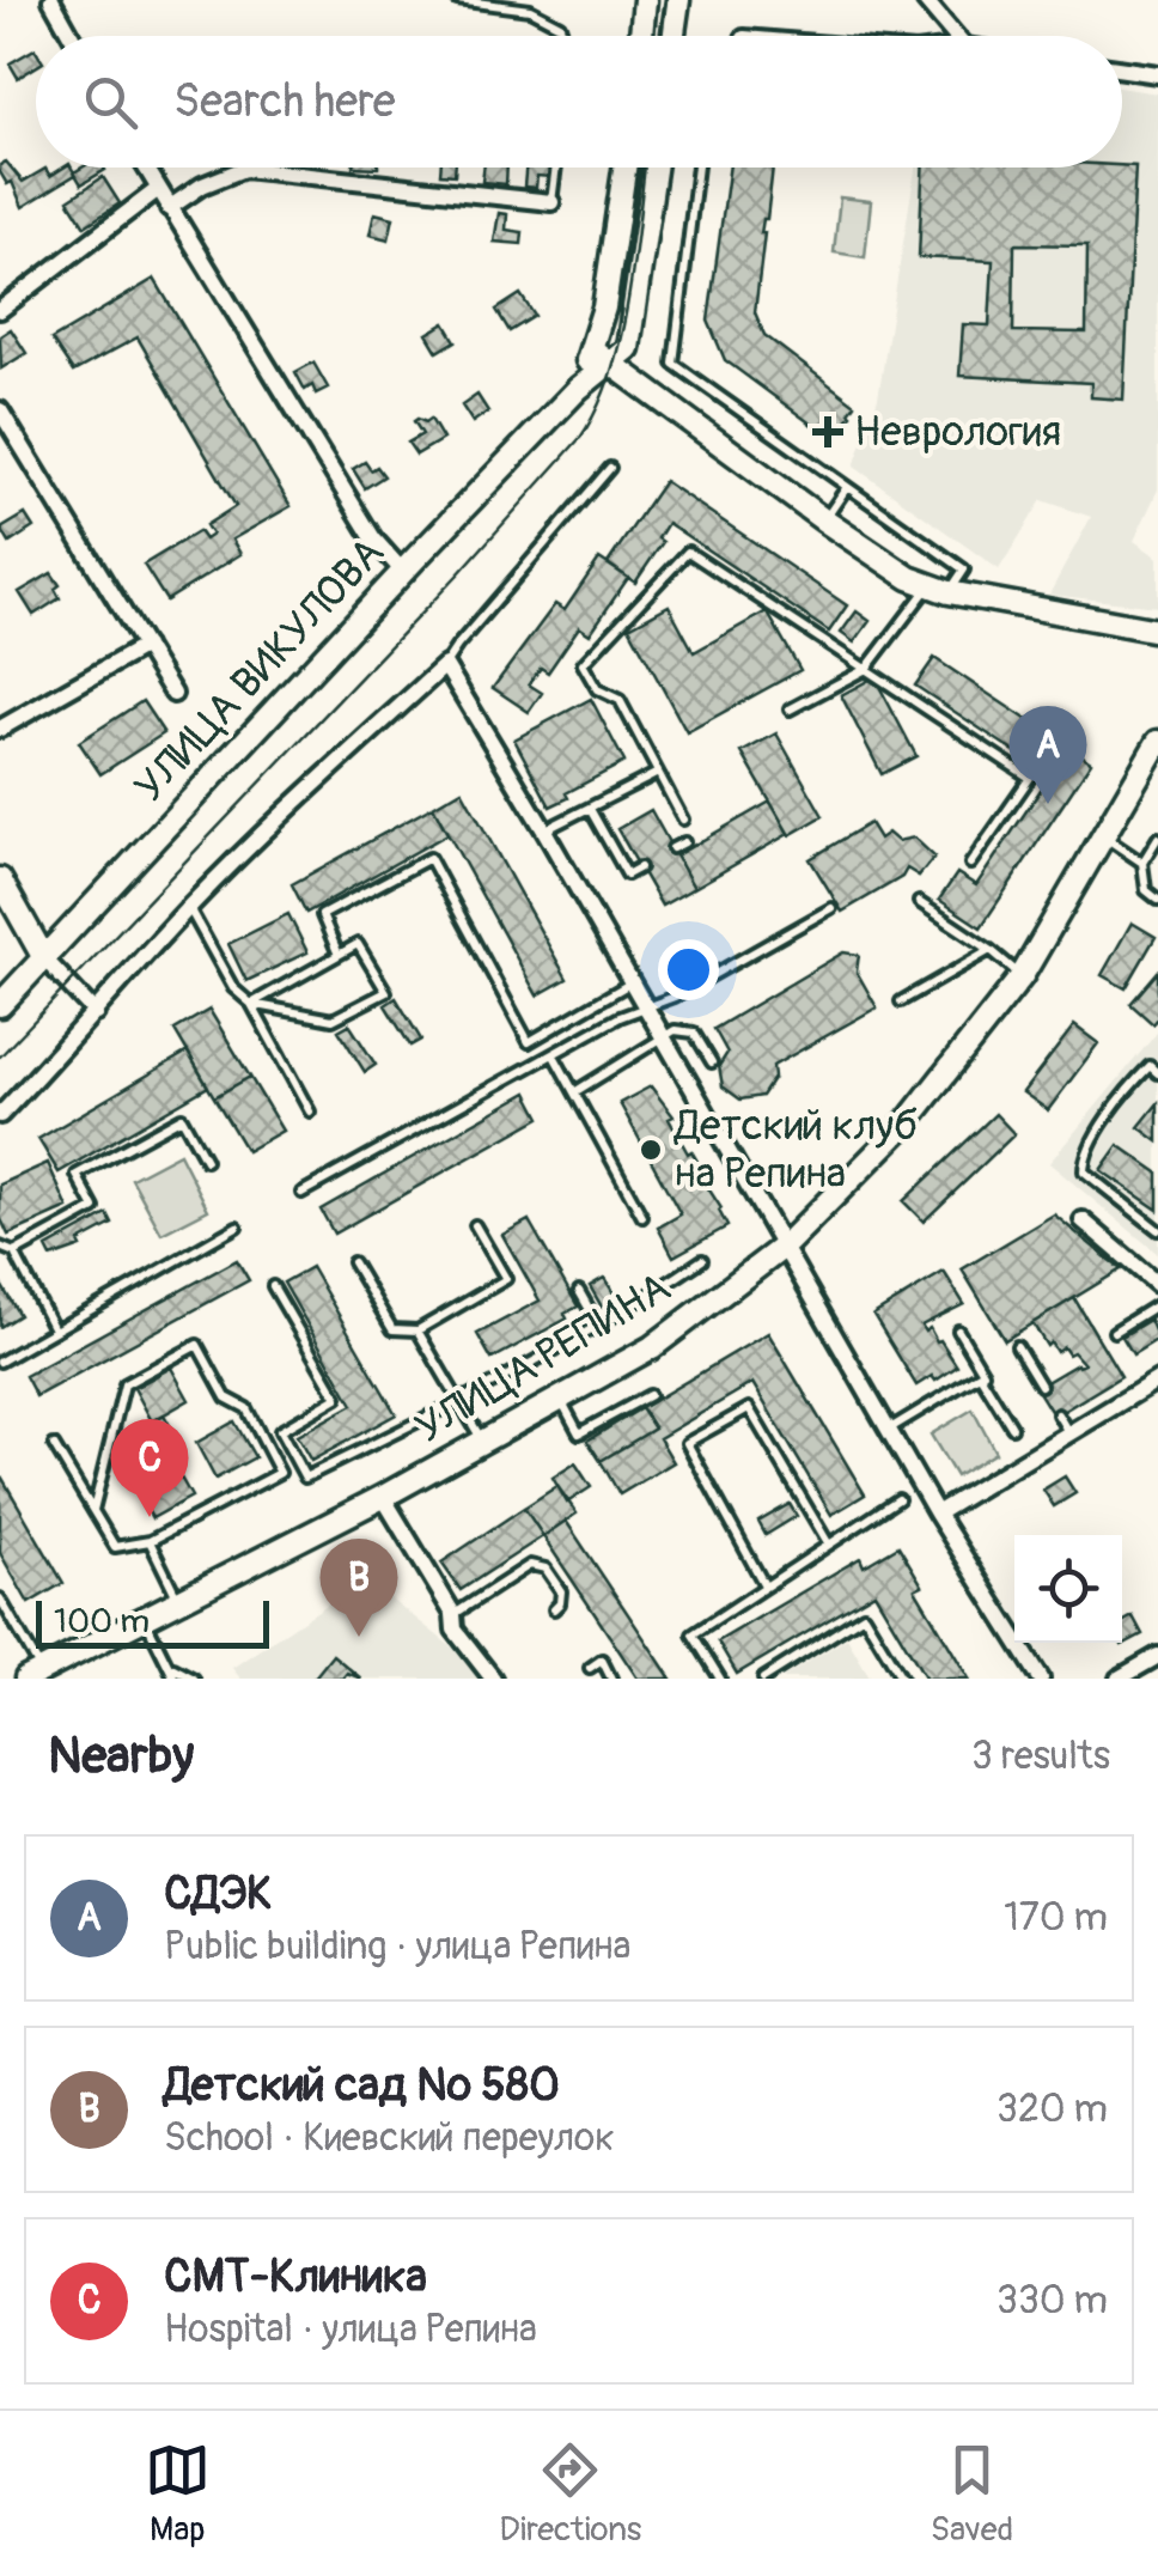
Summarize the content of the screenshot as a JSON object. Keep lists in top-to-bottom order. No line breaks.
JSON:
{"streets":{"street":["УЛИЦА ВИКУЛОВА","УЛИЦА РЕПИНА"]},"places":{"health":["Неврология"],"other":["Детский клуб на Репина"]},"scale_bar":"100 m","page":{"search":"Search here","pins":["A","C","B"],"scale":"100 m","heading":["Nearby","3 results"],"list":[{"mark":"A","name":"СДЭК","note":"Public building · улица Репина","value":"170 m"},{"mark":"B","name":"Детский сад № 580","note":"School · Киевский переулок","value":"320 m"},{"mark":"C","name":"СМТ-Клиника","note":"Hospital · улица Репина","value":"330 m"}],"nav":["Map","Directions","Saved"]}}
